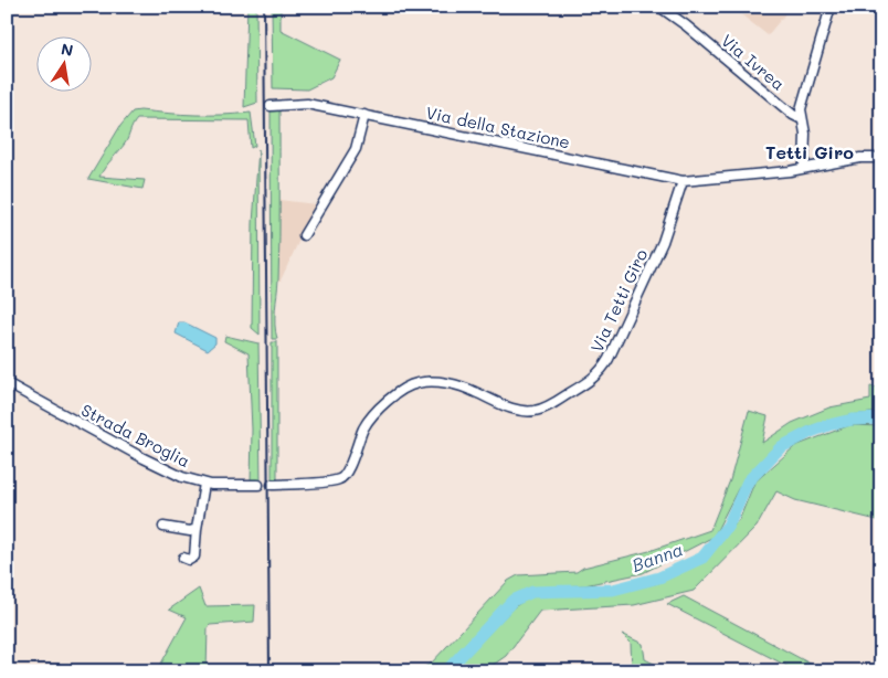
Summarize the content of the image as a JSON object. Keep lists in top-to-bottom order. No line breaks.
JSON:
{"streets":{"street":["Via Ivrea","Via della Stazione","Via Tetti Giro","Strada Broglia"]},"crossings":[["Via della Stazione","Via Tetti Giro"]],"districts":["Tetti Giro"],"water":["Banna"],"north":"top"}
